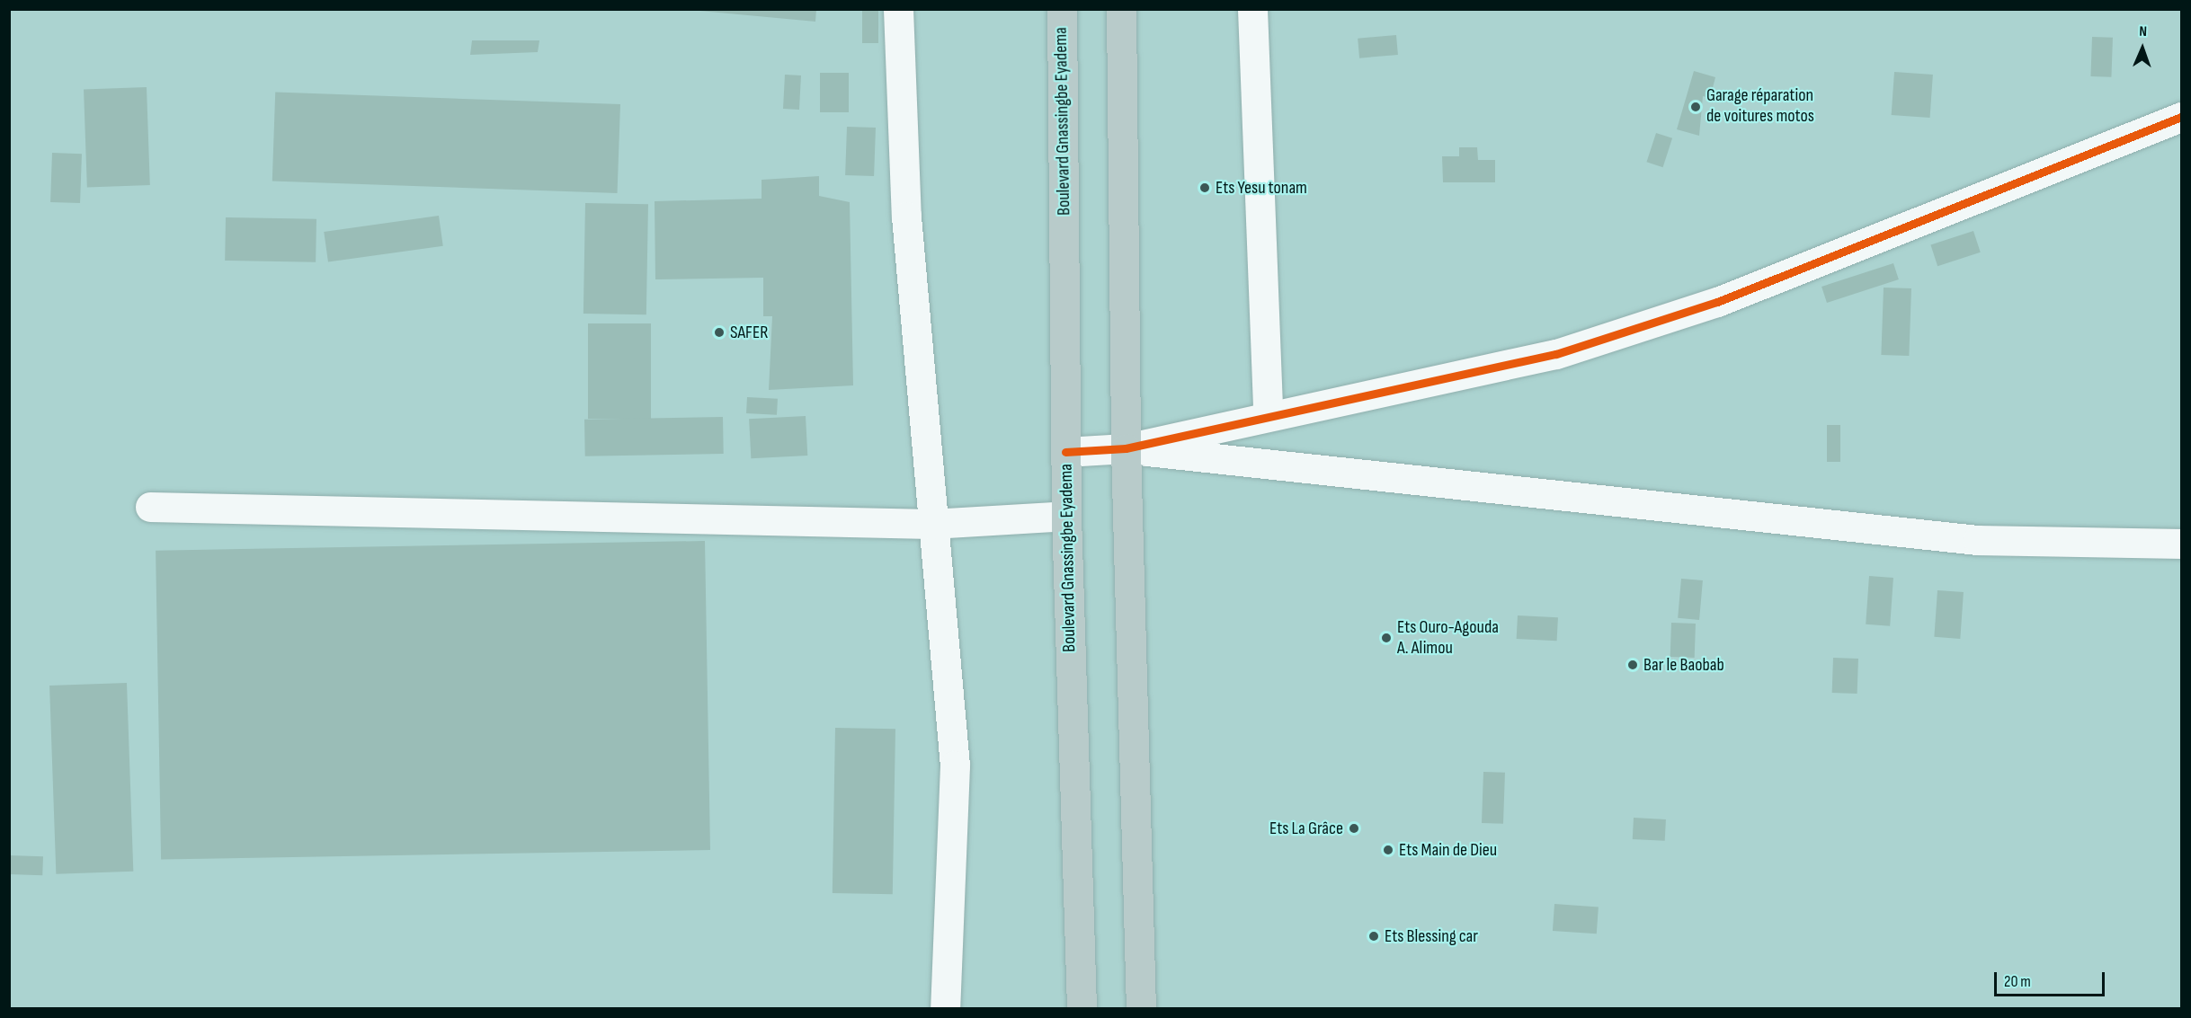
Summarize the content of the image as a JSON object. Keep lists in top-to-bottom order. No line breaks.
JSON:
{"streets":{"highway":["Boulevard Gnassingbe Eyadema"]},"places":["Garage réparation de voitures motos","Ets Yesu tonam","SAFER","Ets Ouro-Agouda A. Alimou","Bar le Baobab","Ets La Grâce","Ets Main de Dieu","Ets Blessing car"],"scale_bar":"20 m","north":"top"}
